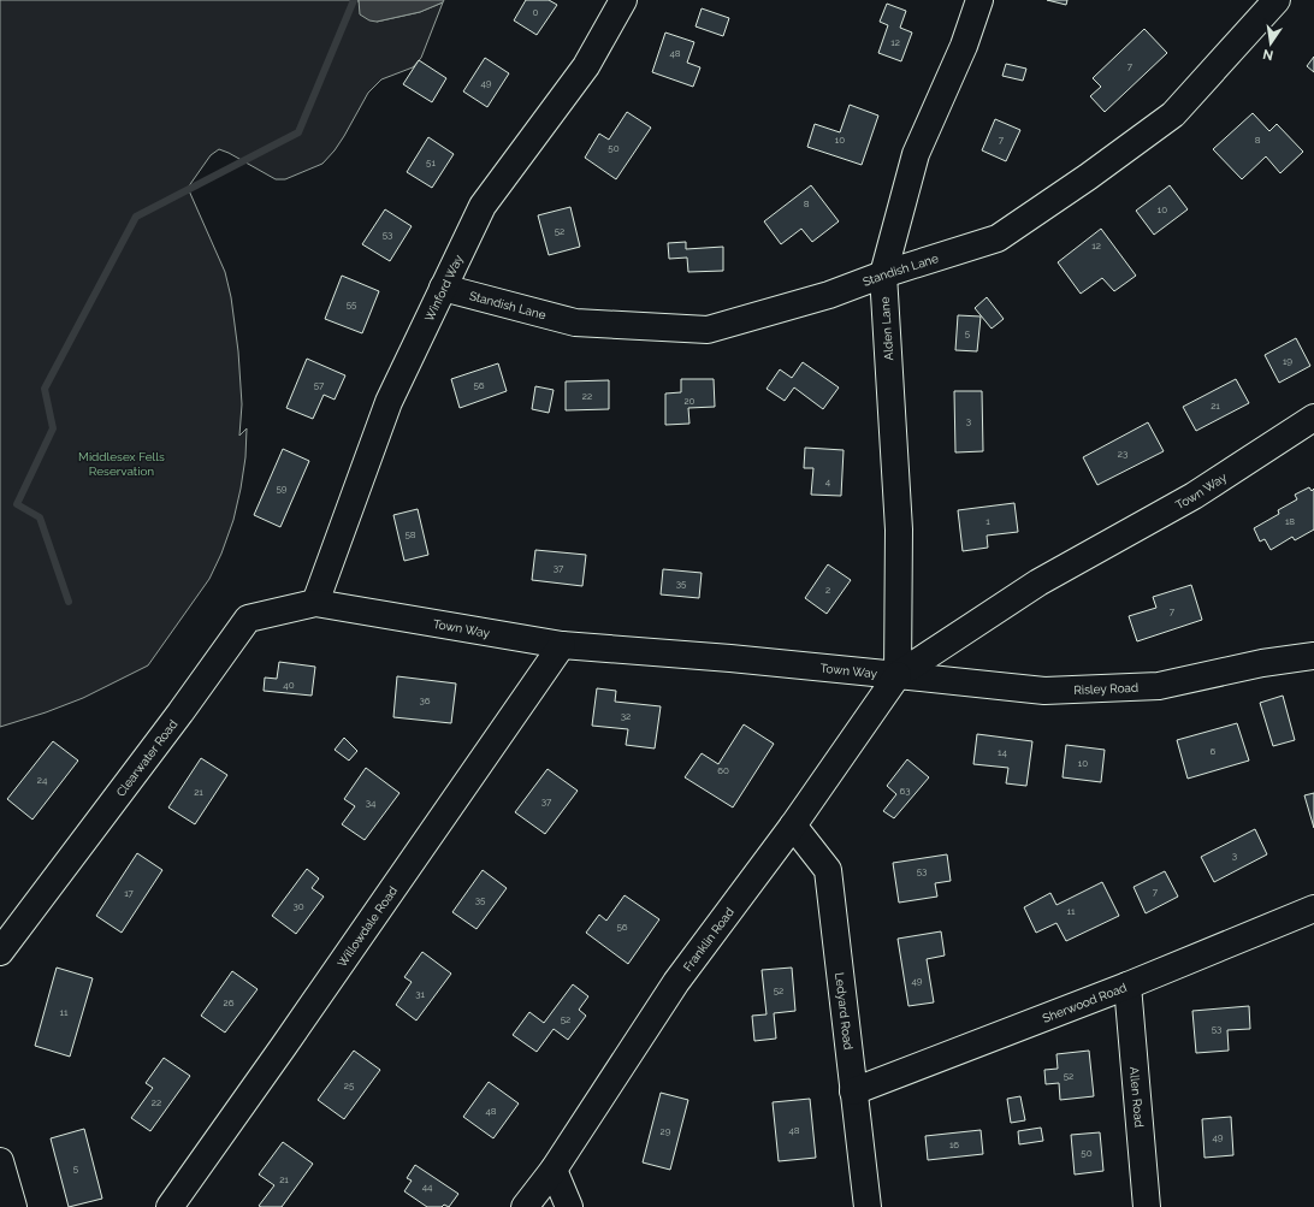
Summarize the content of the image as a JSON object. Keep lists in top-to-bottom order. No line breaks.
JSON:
{"streets":{"street":["Standish Lane","Winford Way","Alden Lane","Town Way","Risley Road","Clearwater Road","Willowdale Road","Franklin Road","Sherwood Road","Ledyard Road","Allen Road"]},"crossings":[["Standish Lane","Winford Way"],["Standish Lane","Alden Lane"],["Winford Way","Town Way"],["Winford Way","Clearwater Road"],["Alden Lane","Town Way"],["Alden Lane","Risley Road"],["Alden Lane","Franklin Road"],["Town Way","Risley Road"],["Town Way","Clearwater Road"],["Town Way","Willowdale Road"],["Town Way","Franklin Road"],["Risley Road","Franklin Road"],["Franklin Road","Ledyard Road"],["Sherwood Road","Ledyard Road"],["Sherwood Road","Allen Road"]],"parks":["Middlesex Fells Reservation"],"house_numbers":["0","12","48","7","49","10","7","8","50","51","8","10","52","53","12","55","5","19","57","56","22","20","21","3","23","4","59","1","18","58","37","35","2","7","40","36","32","6","14","10","60","24","63","21","37","34","3","53","7","17","35","30","11","56","49","52","31","26","11","52","53","52","25","22","48","48","29","49","16","50","5","21","44"],"north":"bottom"}
